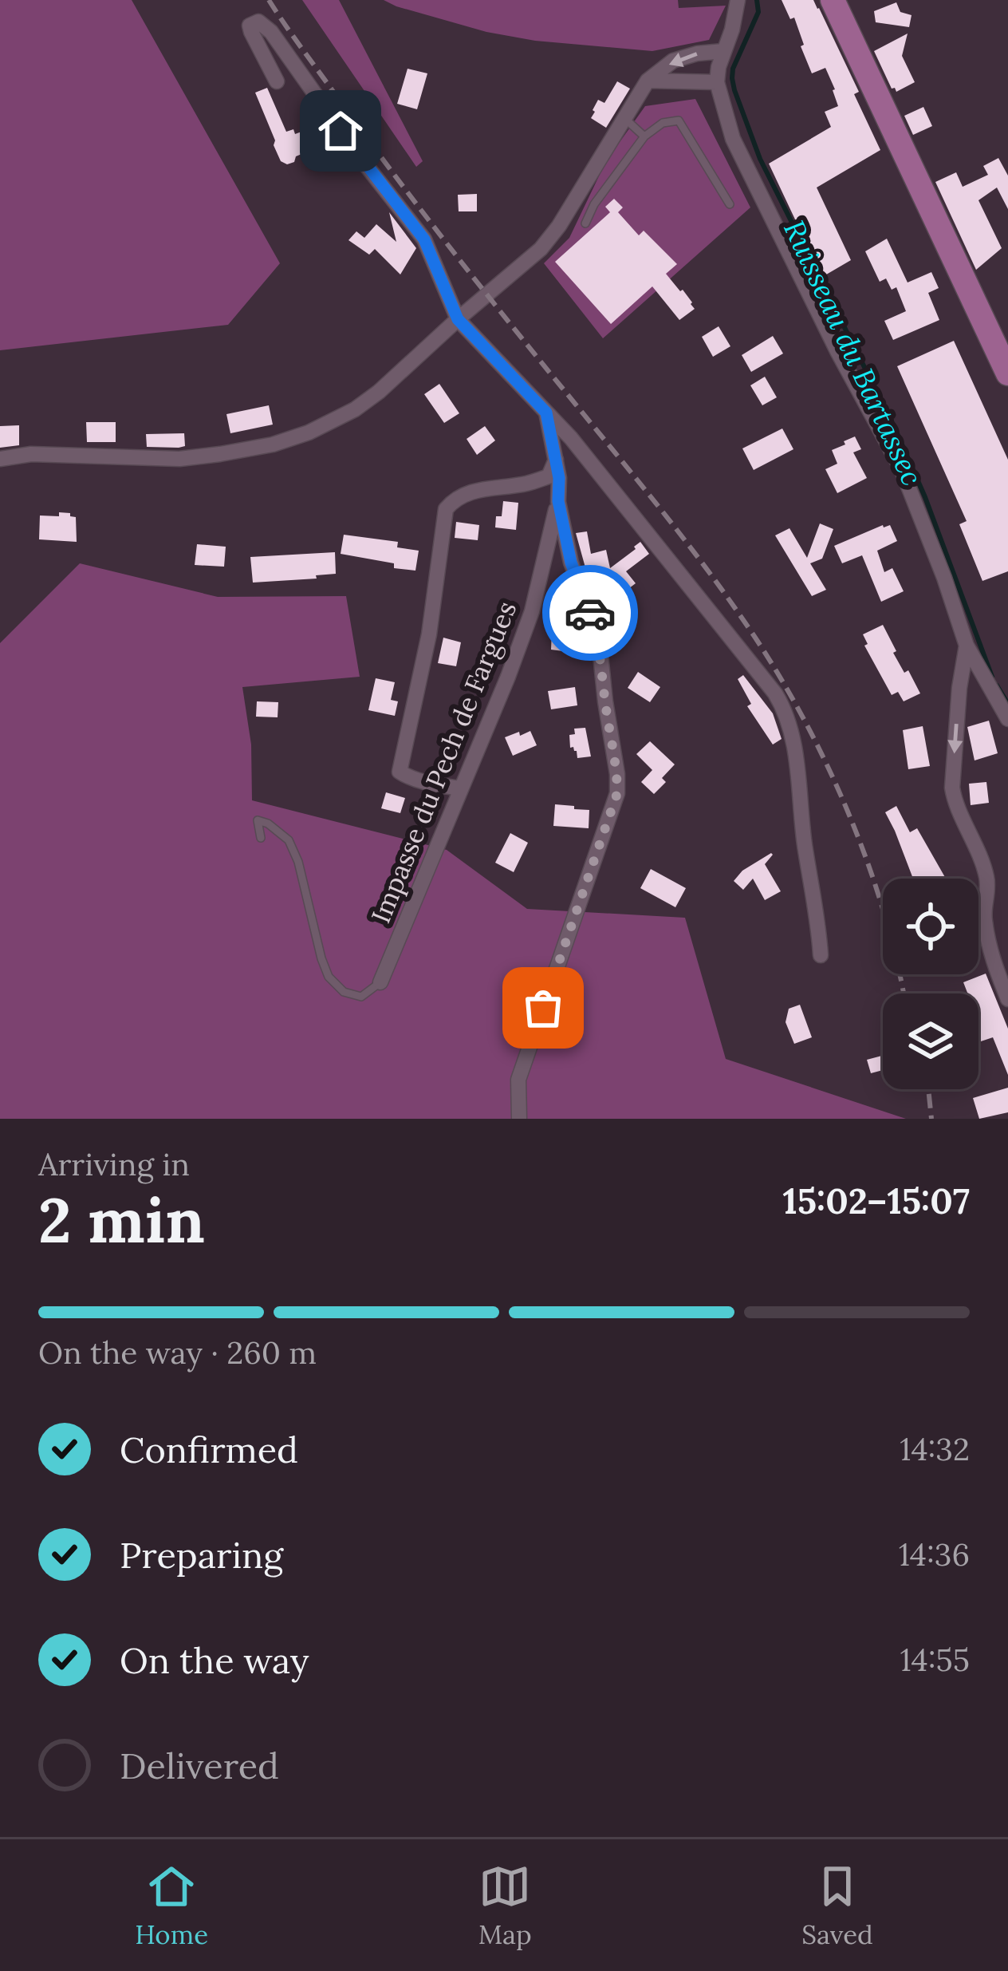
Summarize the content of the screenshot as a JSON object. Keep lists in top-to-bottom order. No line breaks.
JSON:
{"streets":{"street":["Impasse du Pech de Fargues"]},"water":["Ruisseau du Bartassec"],"page":{"heading":["2 min","Arriving in","15:02–15:07"],"bar":"On the way · 260 m","list":[["Confirmed","14:32"],["Preparing","14:36"],["On the way","14:55"],"Delivered"],"tabs":["Home","Map","Saved"]}}
